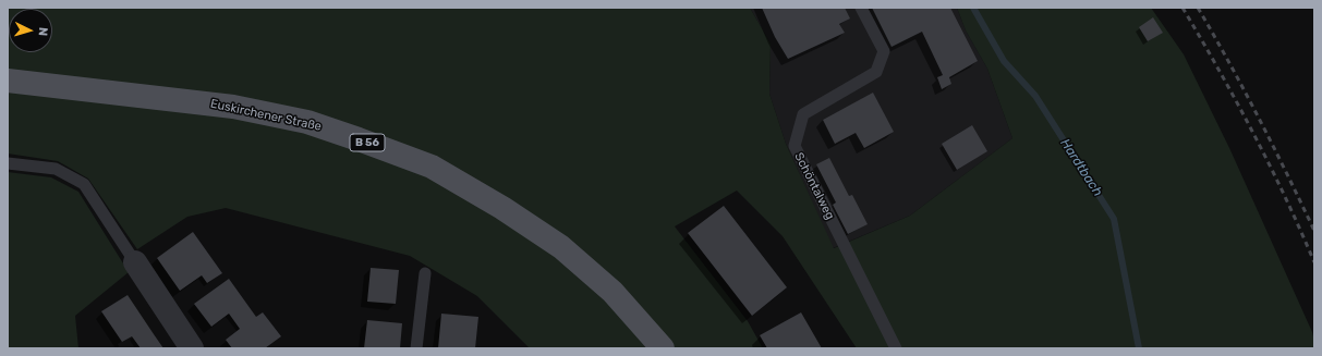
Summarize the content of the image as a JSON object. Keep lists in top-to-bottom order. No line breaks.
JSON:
{"streets":{"main road":["Euskirchener Straße","B 56"],"lane":["Schöntalweg"]},"water":["Hardtbach"],"north":"right"}
